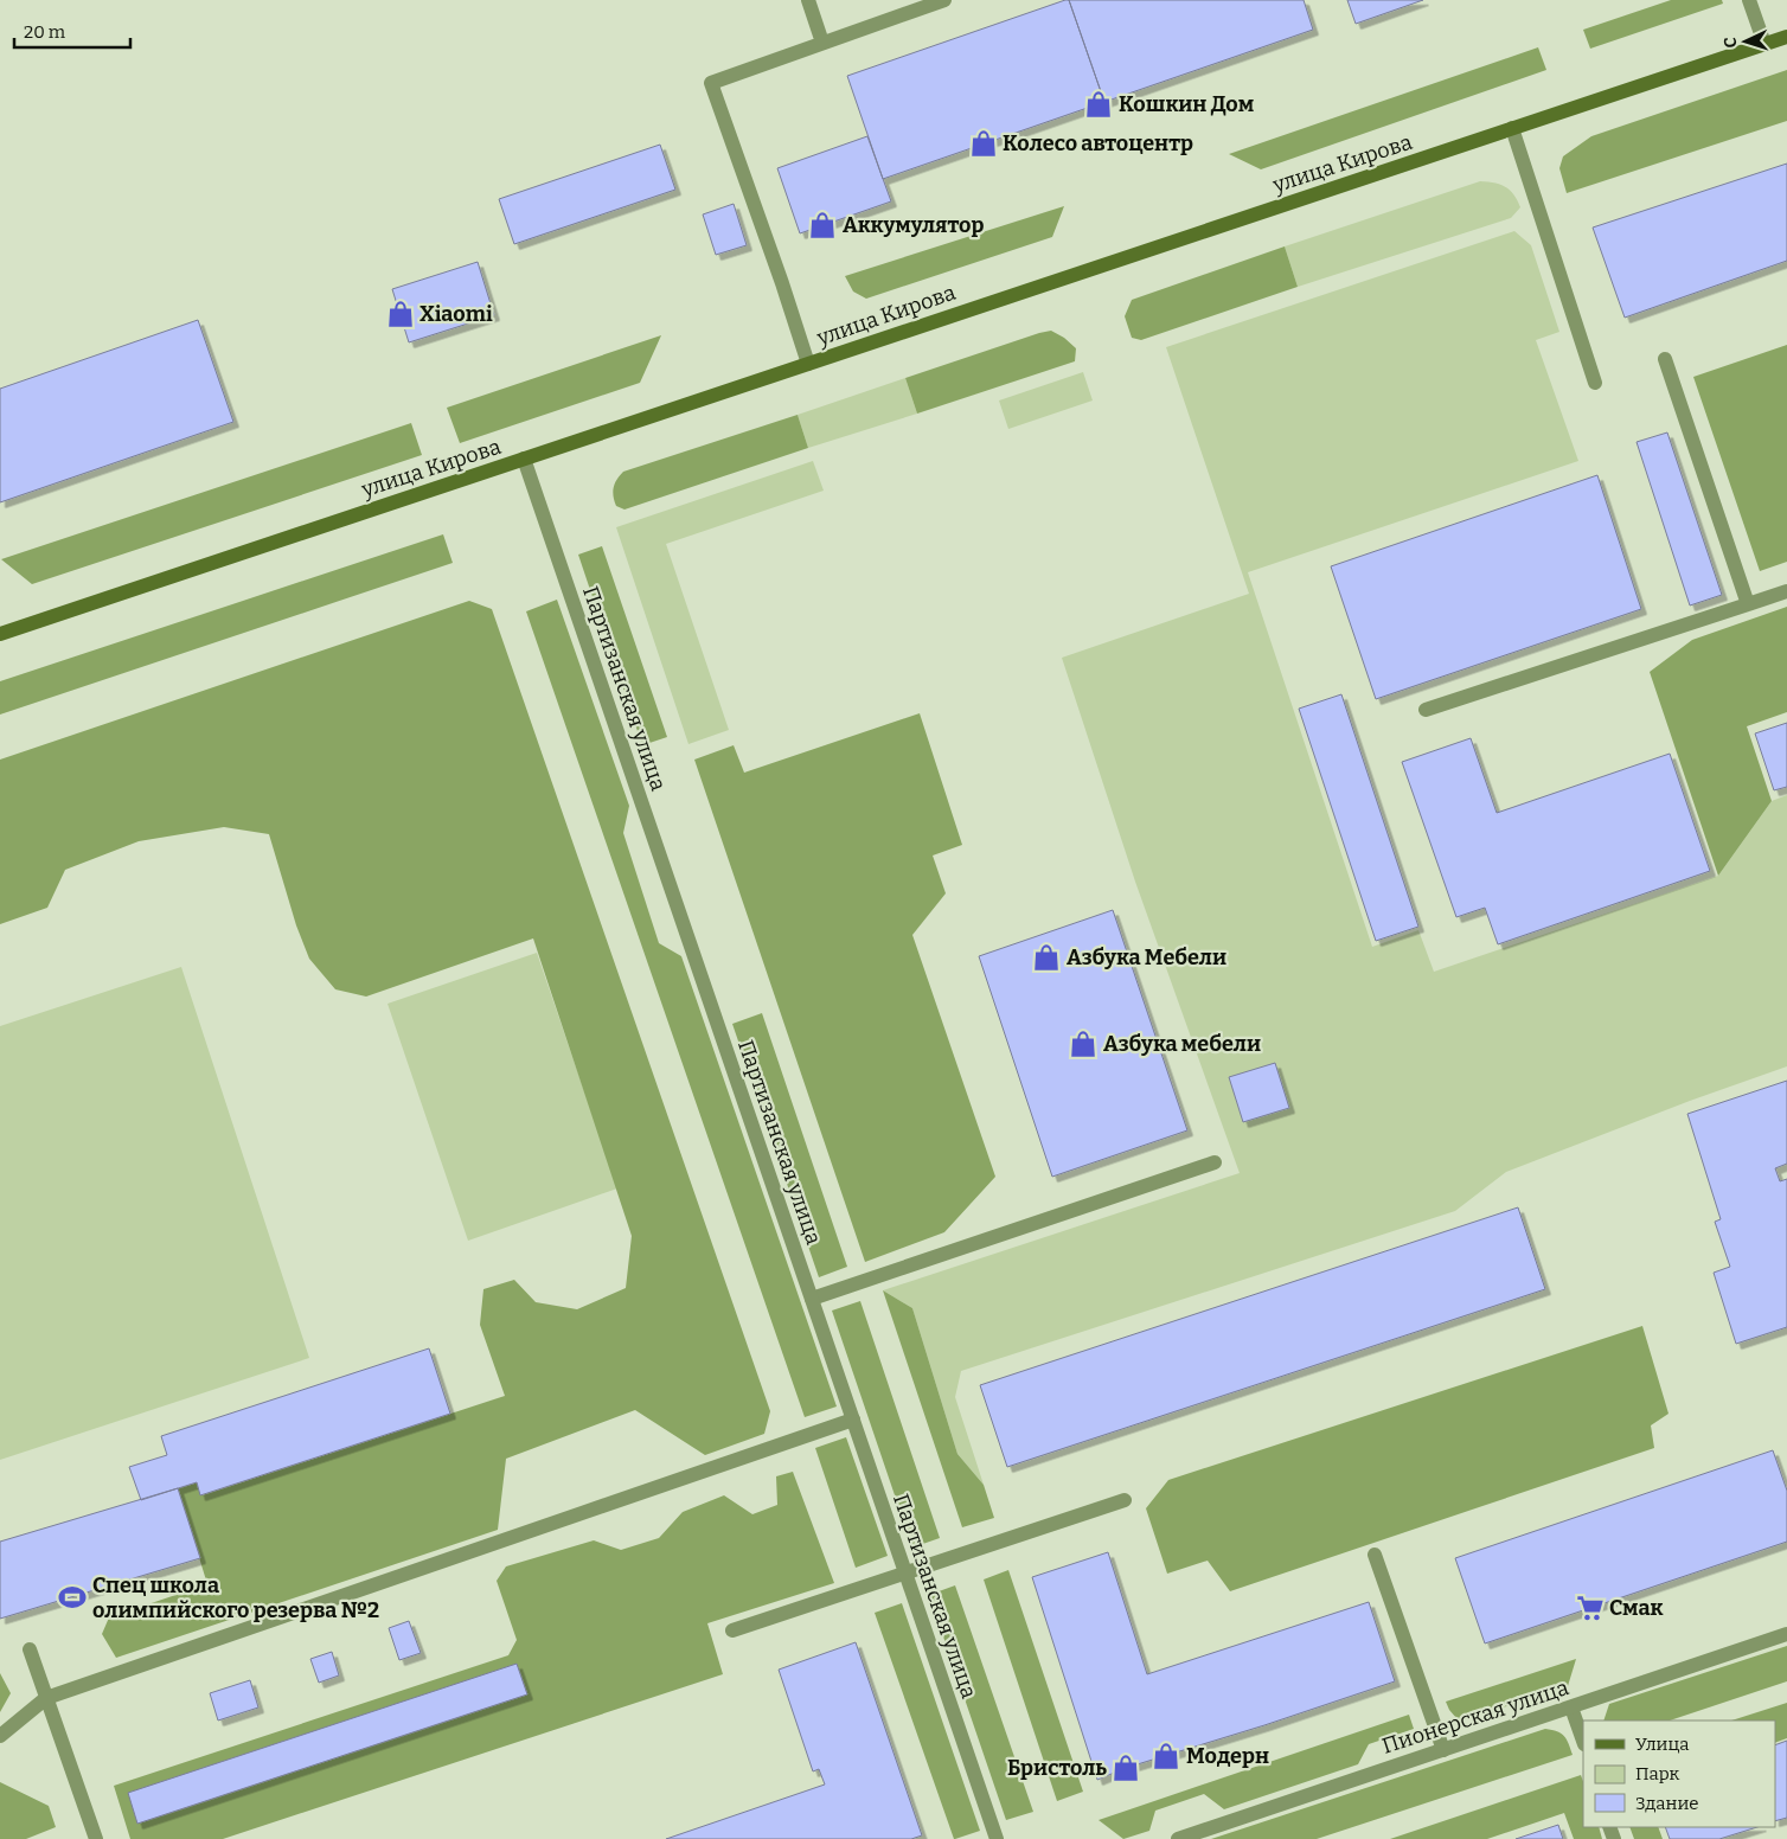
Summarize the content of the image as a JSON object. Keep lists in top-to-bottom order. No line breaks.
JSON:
{"streets":{"main road":["улица Кирова"],"street":["Партизанская улица","Пионерская улица"]},"crossings":[["улица Кирова","Партизанская улица"]],"places":{"shop":["Кошкин Дом","Колесо автоцентр","Аккумулятор","Xiaomi","Азбука Мебели","Азбука мебели","Модерн","Бристоль"],"sports":["Спец школа олимпийского резерва №2"],"supermarket":["Смак"]},"legend":["Улица","Парк","Здание"],"scale_bar":"20 m","north":"left"}
